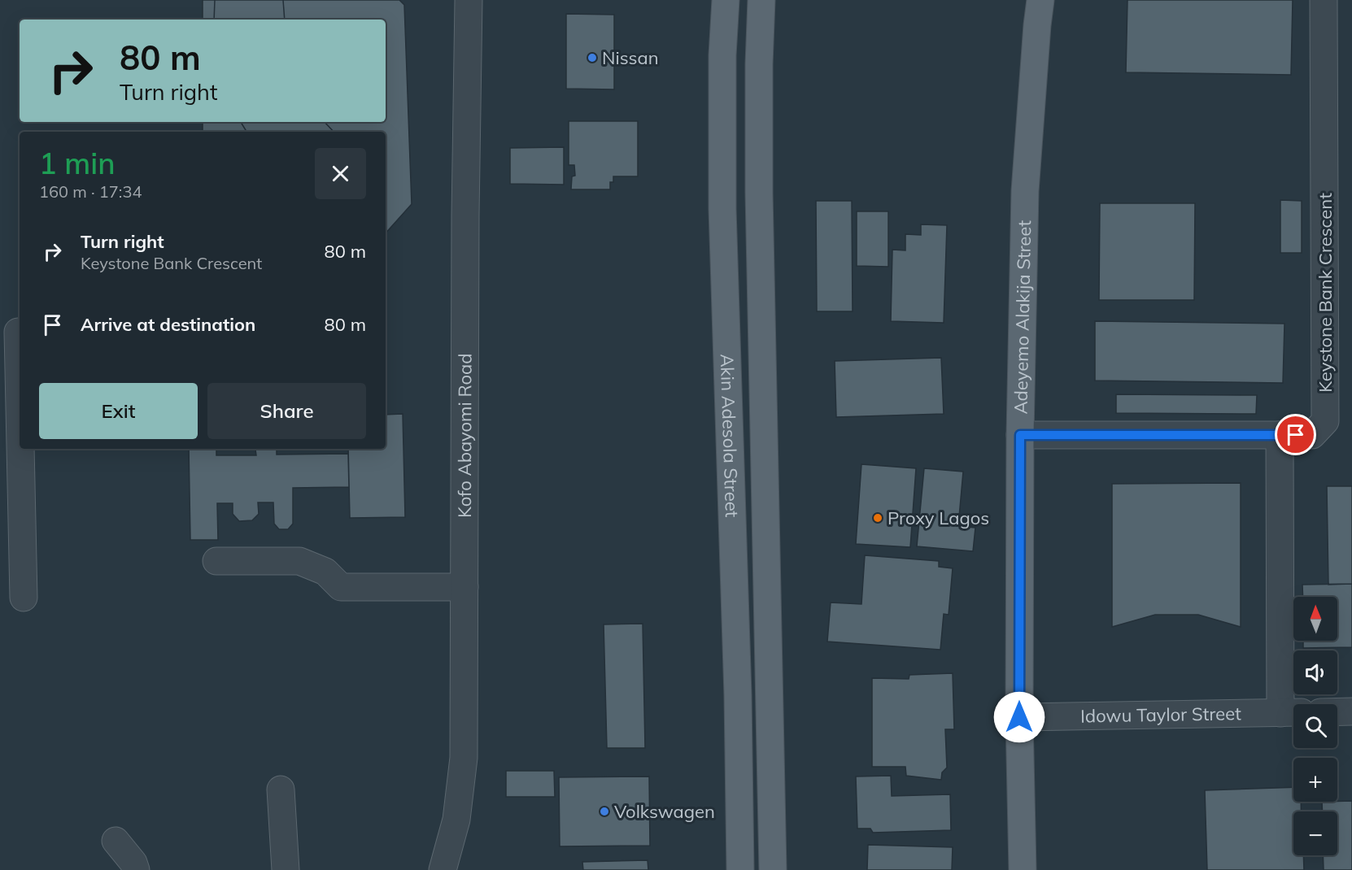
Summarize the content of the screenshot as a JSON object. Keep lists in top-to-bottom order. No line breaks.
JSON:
{"streets":{"main road":["Adeyemo Alakija Street","Akin Adesola Street"],"street":["Keystone Bank Crescent","Kofo Abayomi Road","Idowu Taylor Street"]},"crossings":[["Keystone Bank Crescent","Adeyemo Alakija Street"],["Adeyemo Alakija Street","Idowu Taylor Street"]],"places":["Nissan","Proxy Lagos","Volkswagen"],"north":"top","page":{"turn":["80 m","Turn right"],"heading":["1 min","160 m · 17:34"],"list":[{"name":"Turn right","note":"Keystone Bank Crescent","value":"80 m"},{"name":"Arrive at destination","value":"80 m"}],"buttons":["Exit","Share"],"map_buttons":["+","−"]}}
